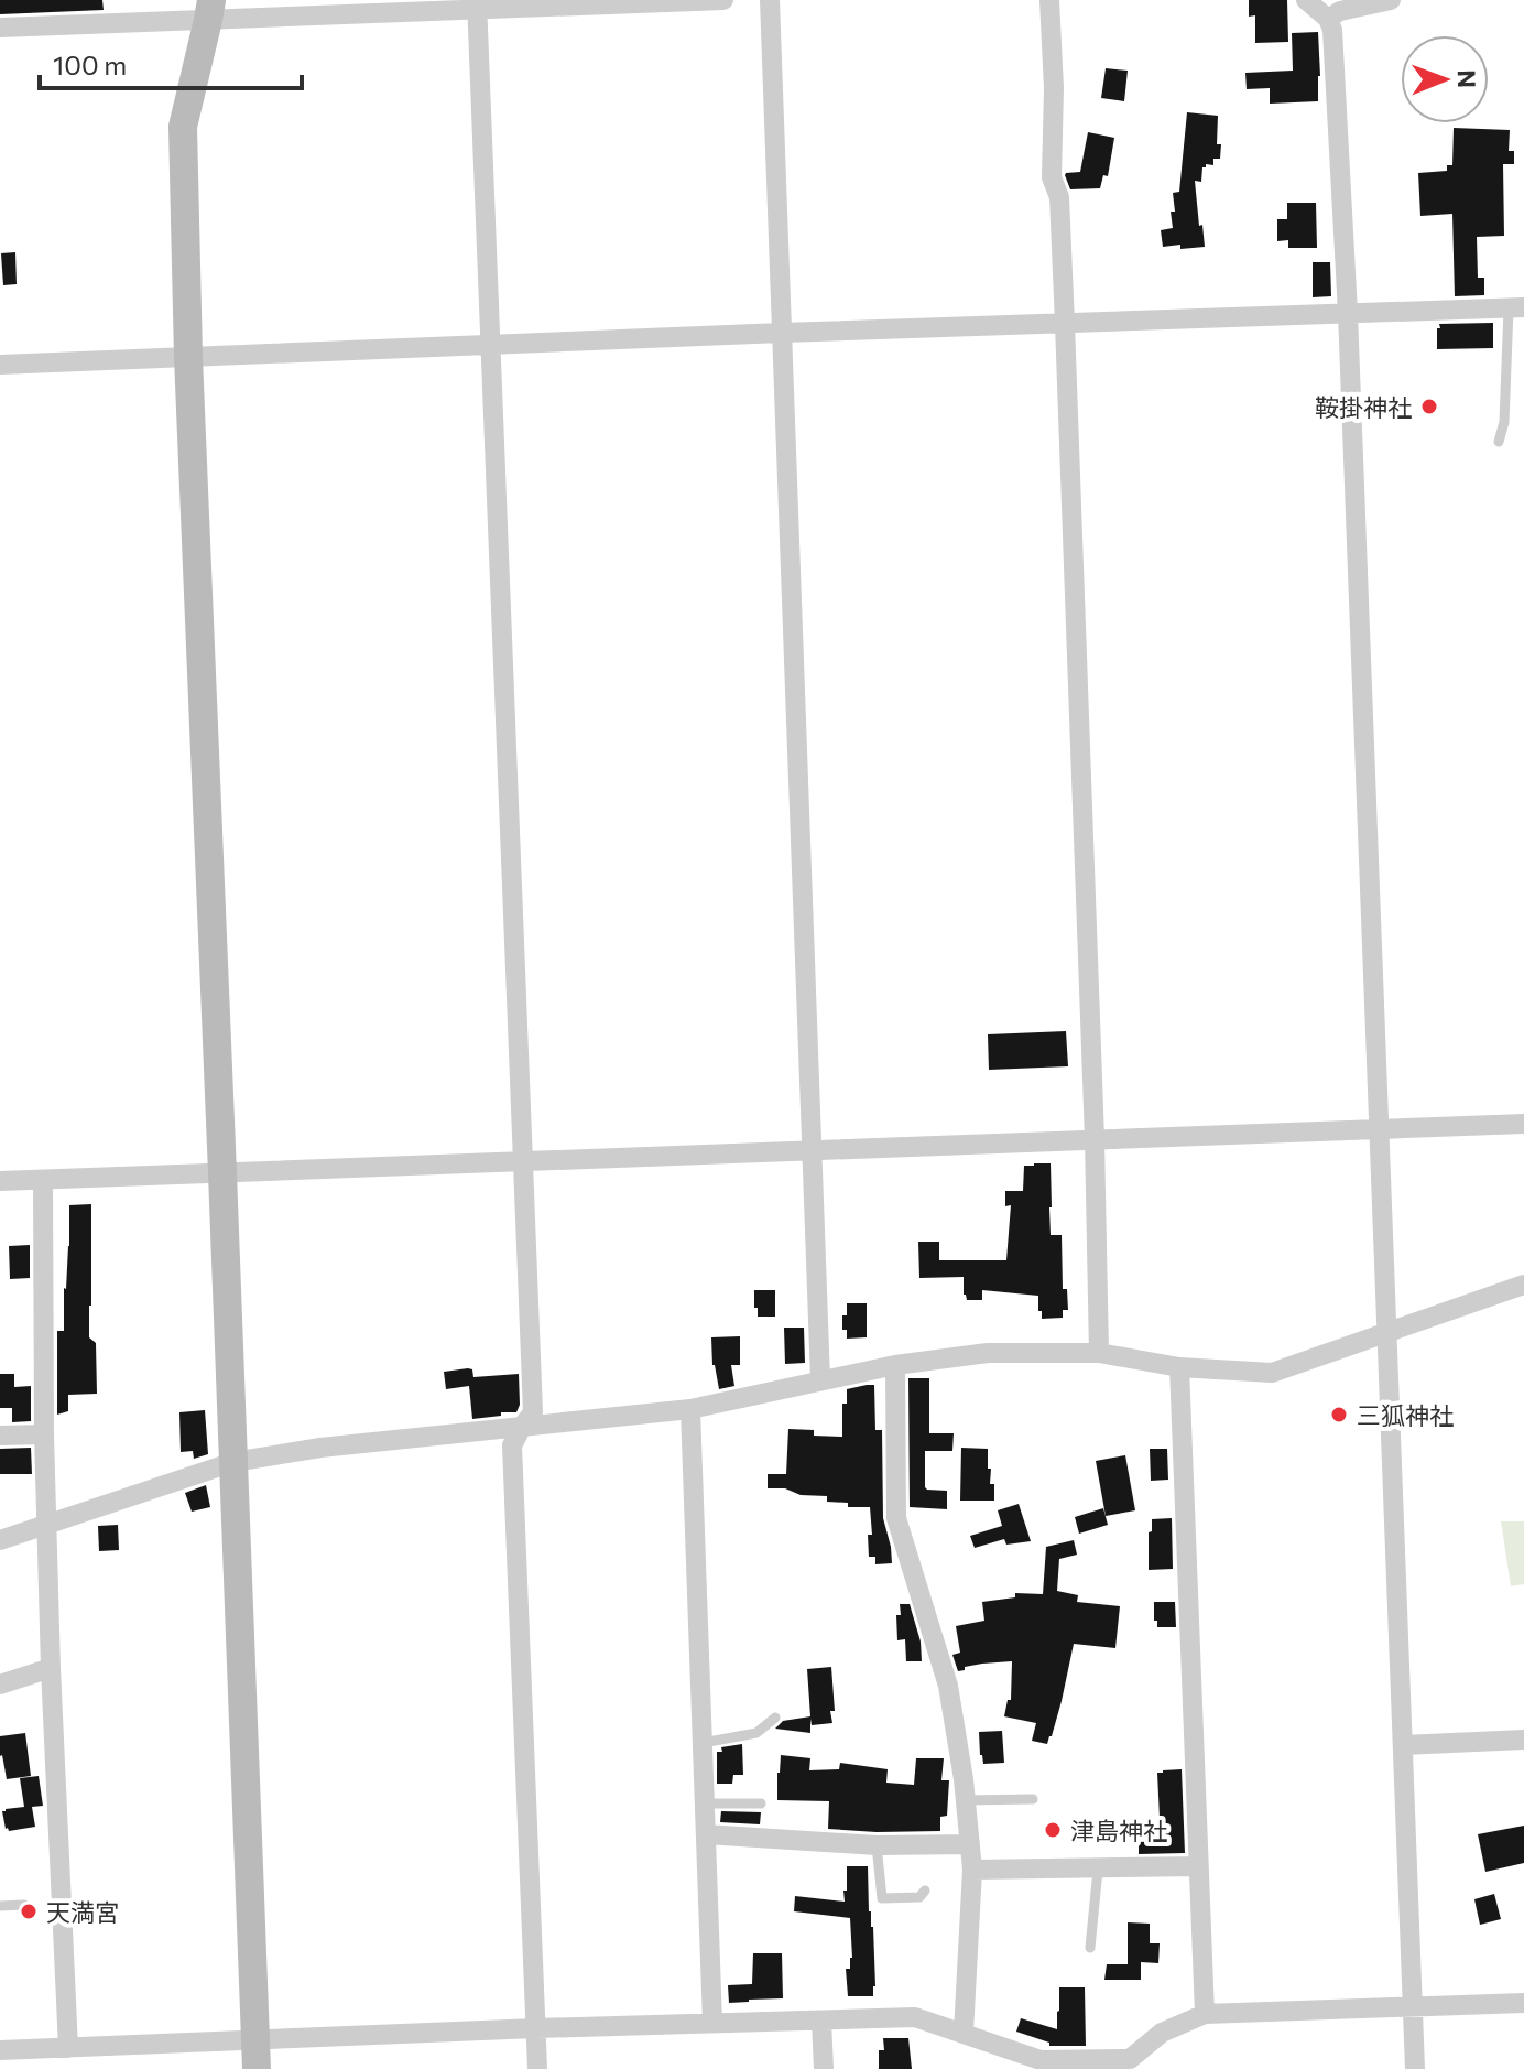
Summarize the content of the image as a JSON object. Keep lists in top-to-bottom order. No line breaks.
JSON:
{"places":["鞍掛神社","三狐神社","津島神社","天満宮"],"scale_bar":"100 m","north":"right"}
